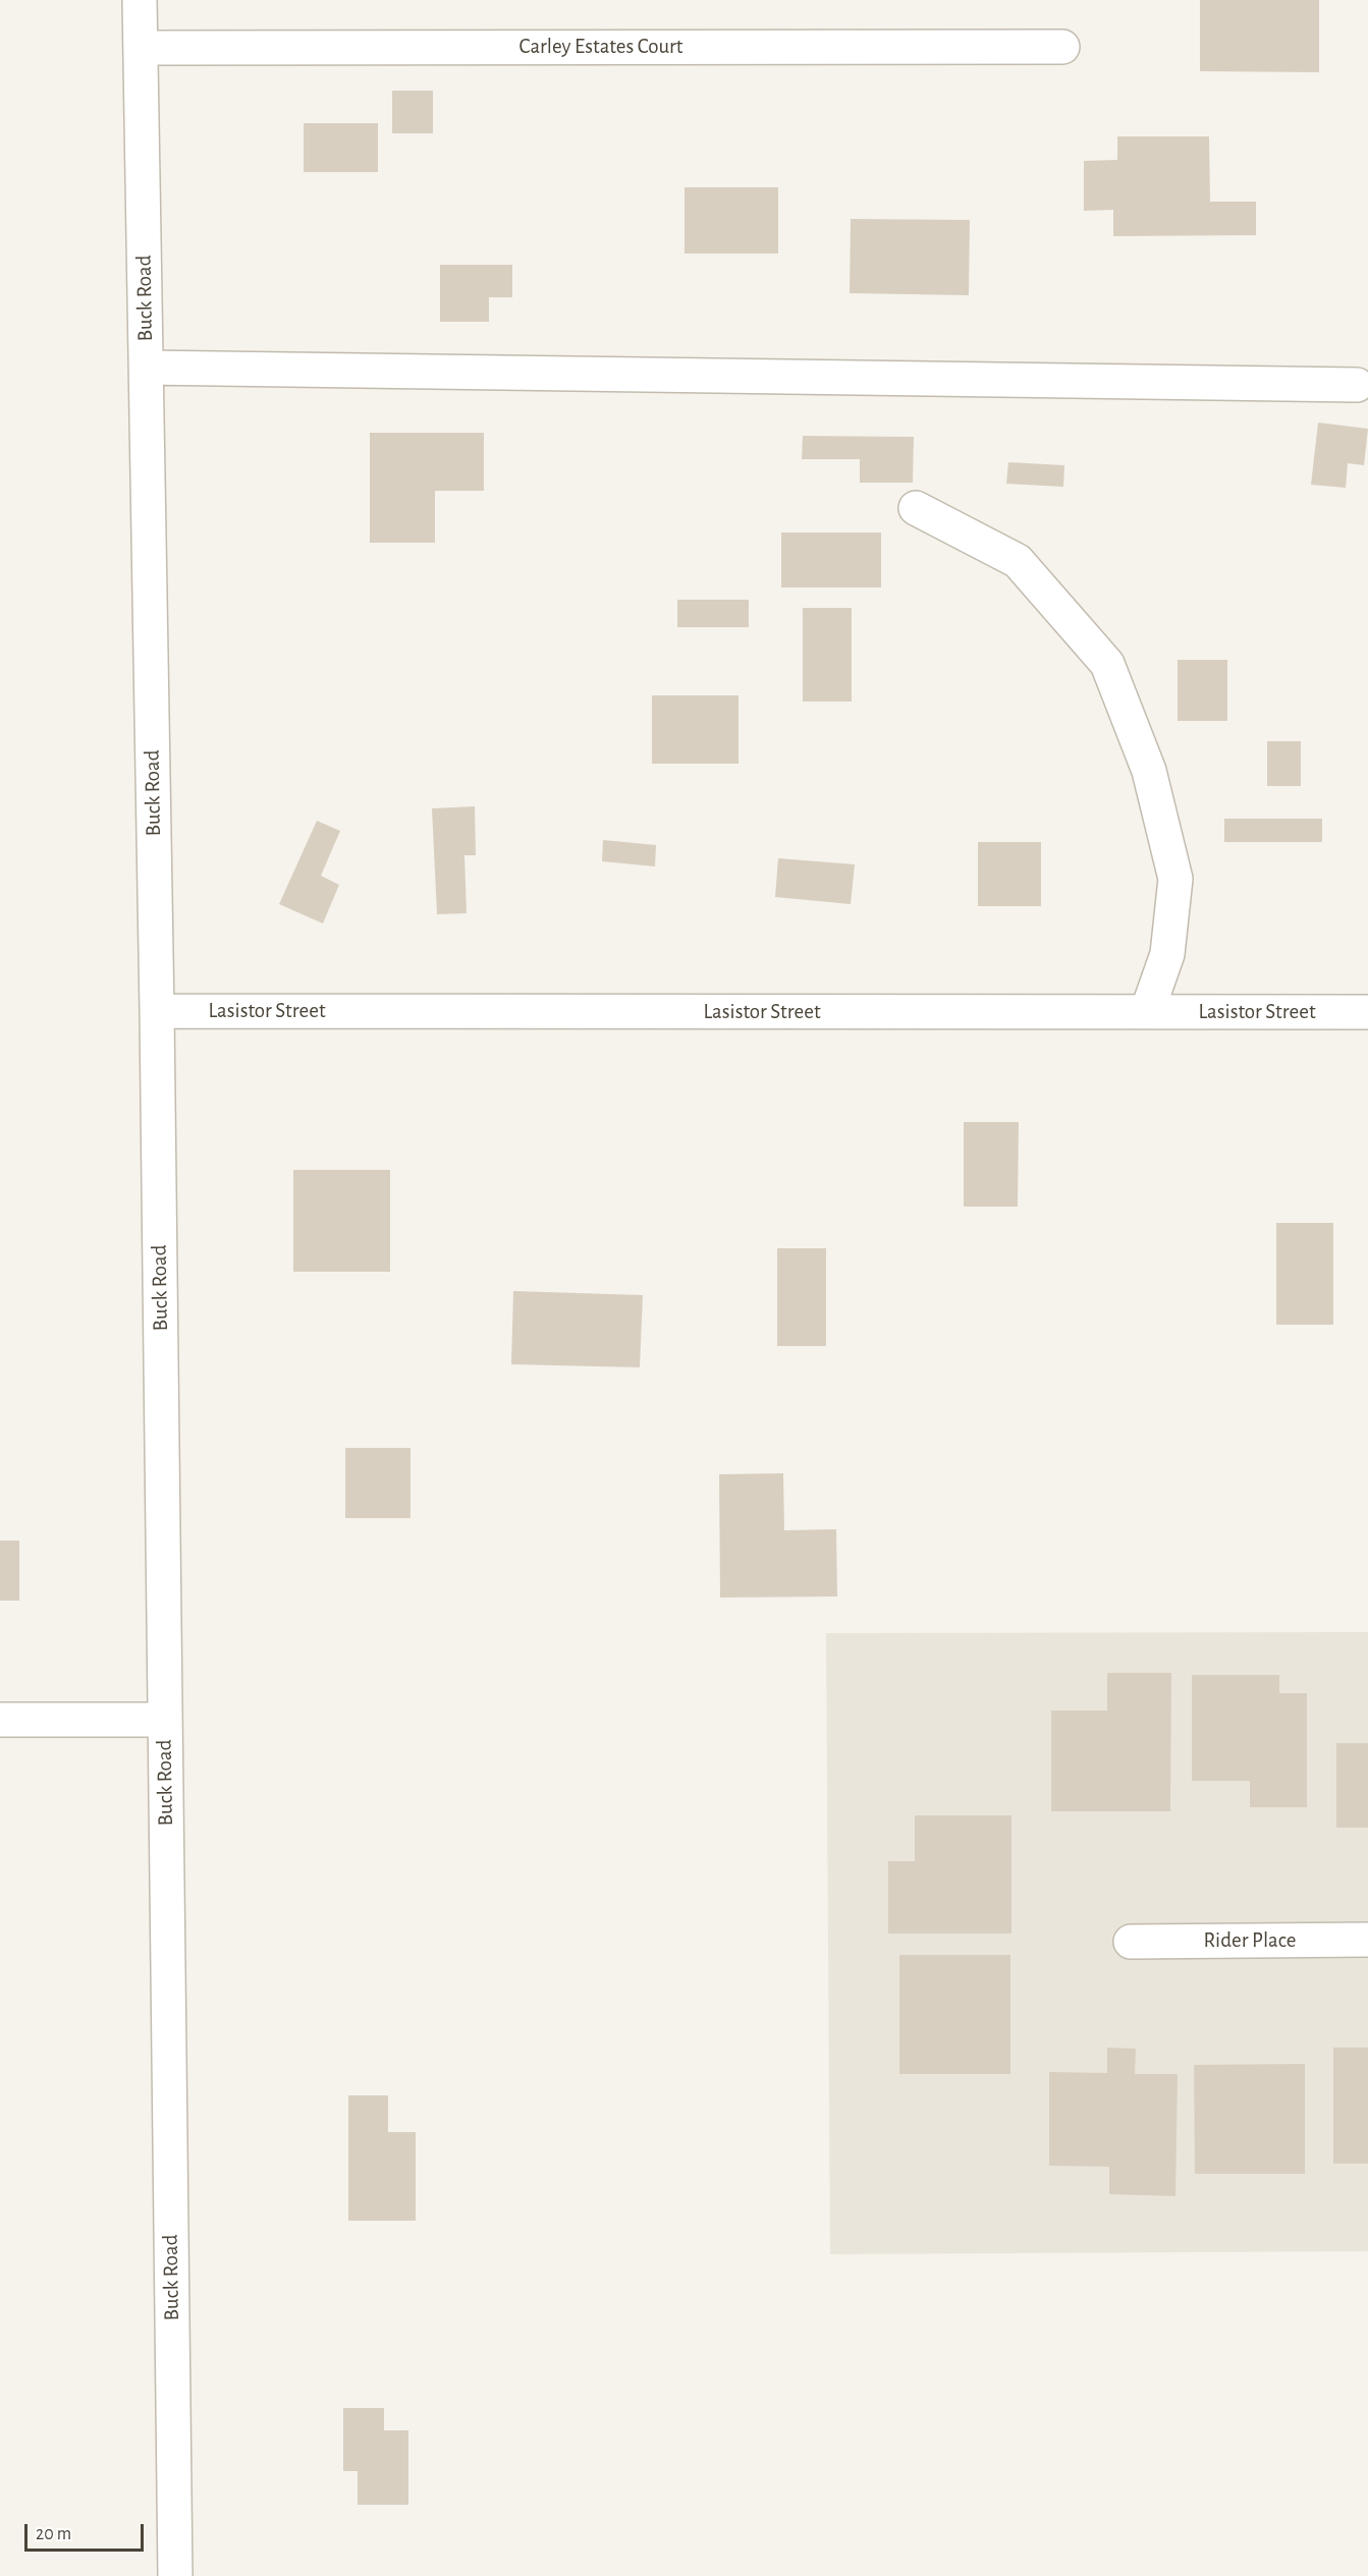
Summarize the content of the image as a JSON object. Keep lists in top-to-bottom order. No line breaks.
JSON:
{"streets":{"street":["Carley Estates Court","Buck Road","Lasistor Street","Rider Place"]},"crossings":[["Carley Estates Court","Buck Road"],["Buck Road","Lasistor Street"]],"scale_bar":"20 m"}
